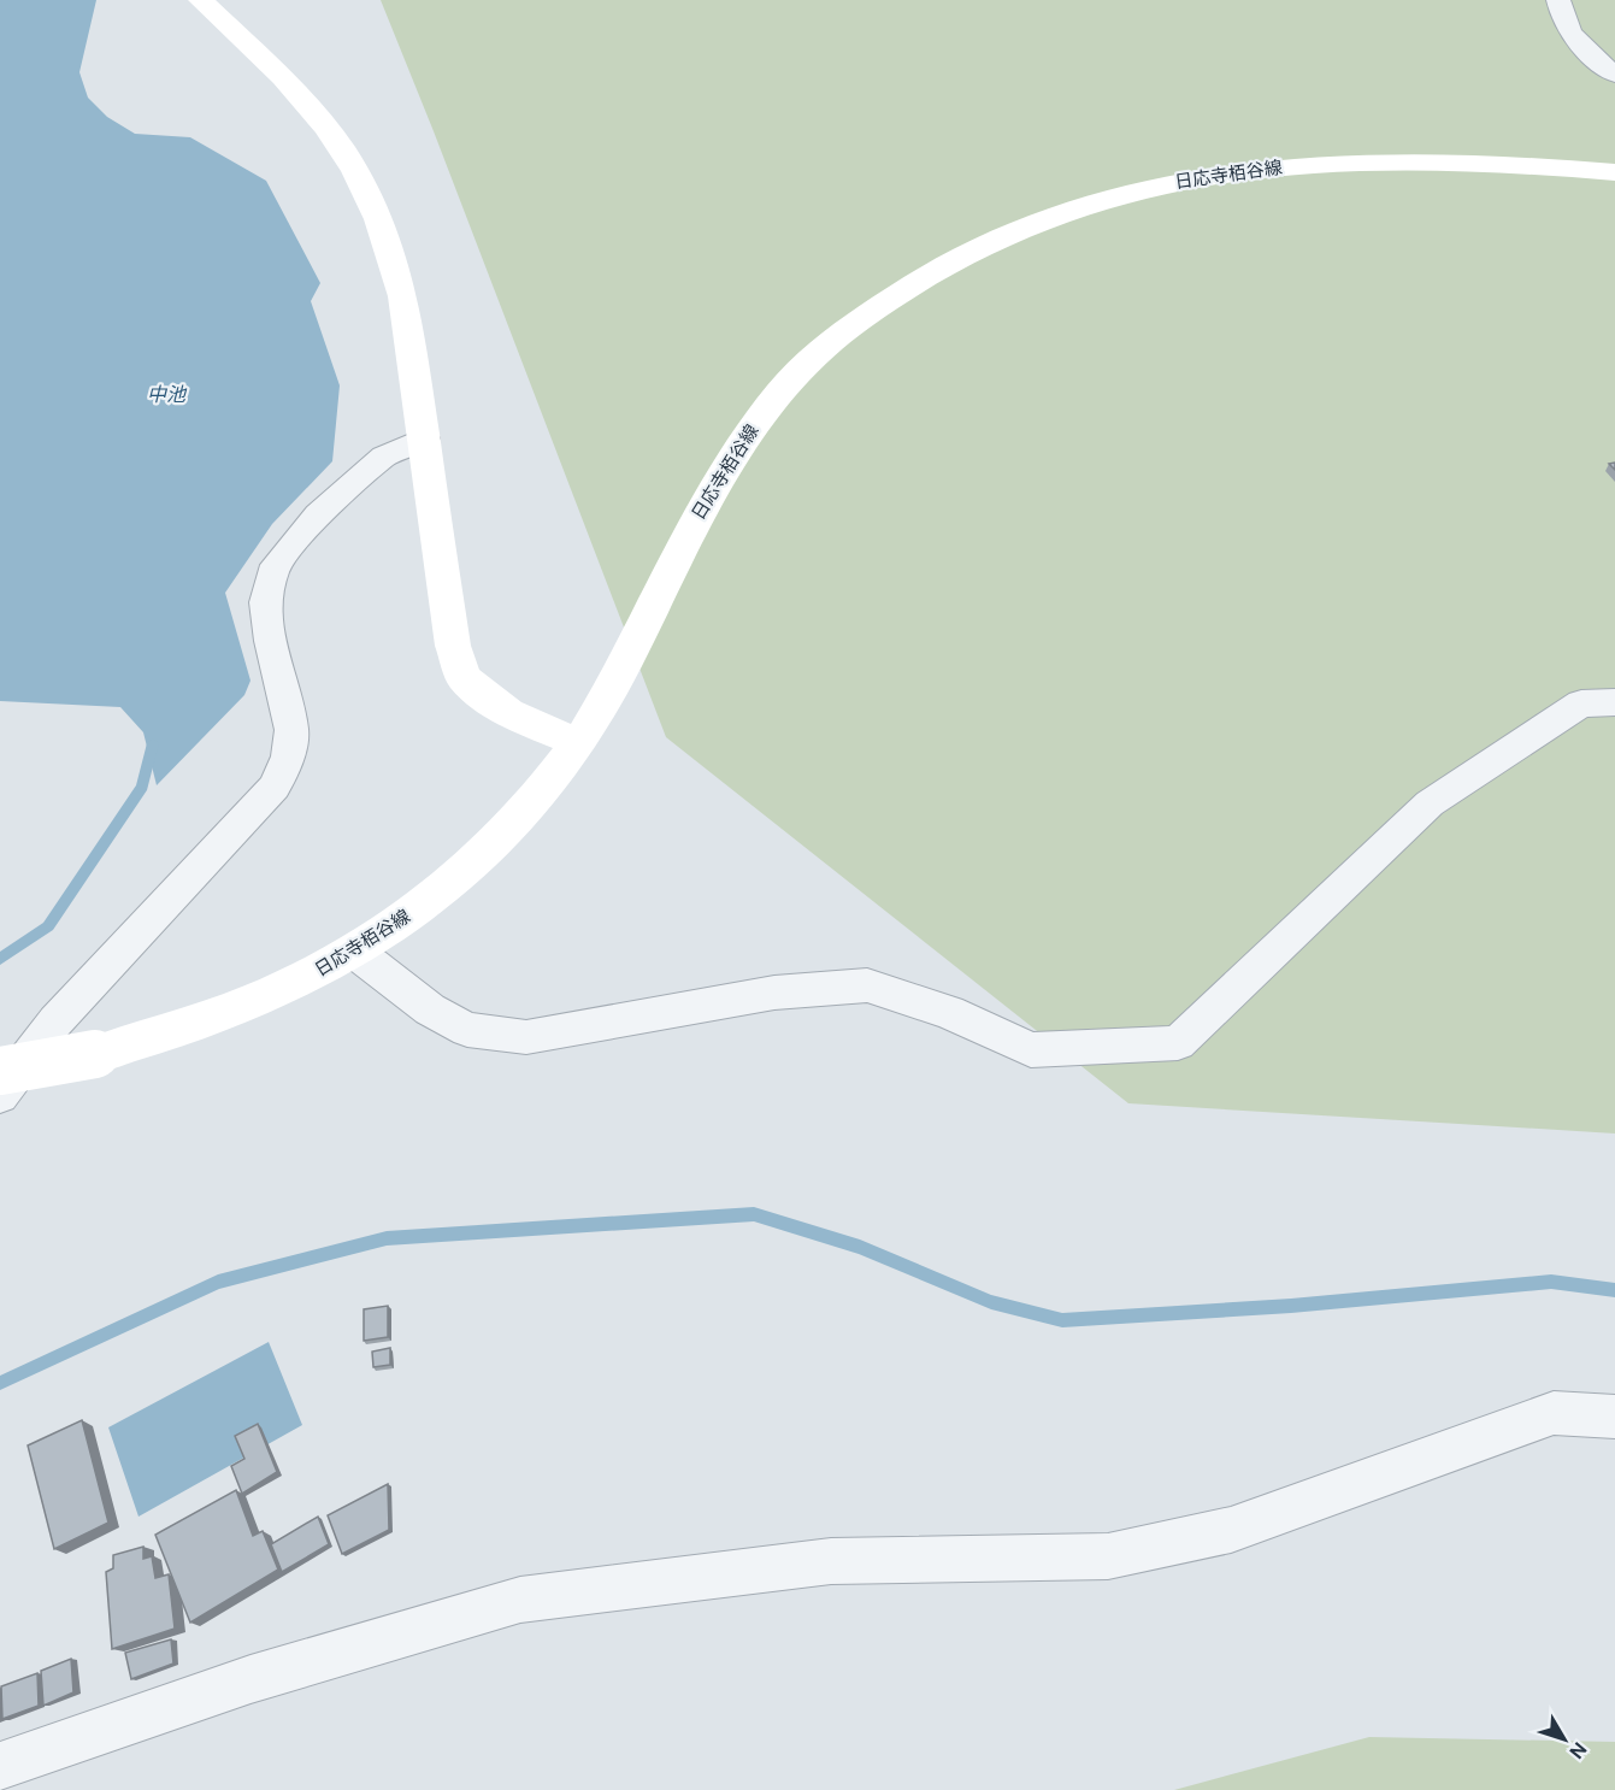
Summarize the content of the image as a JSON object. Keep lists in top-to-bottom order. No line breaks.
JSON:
{"streets":{"main road":["日応寺栢谷線"]},"water":["中池"],"north":"bottom right"}
